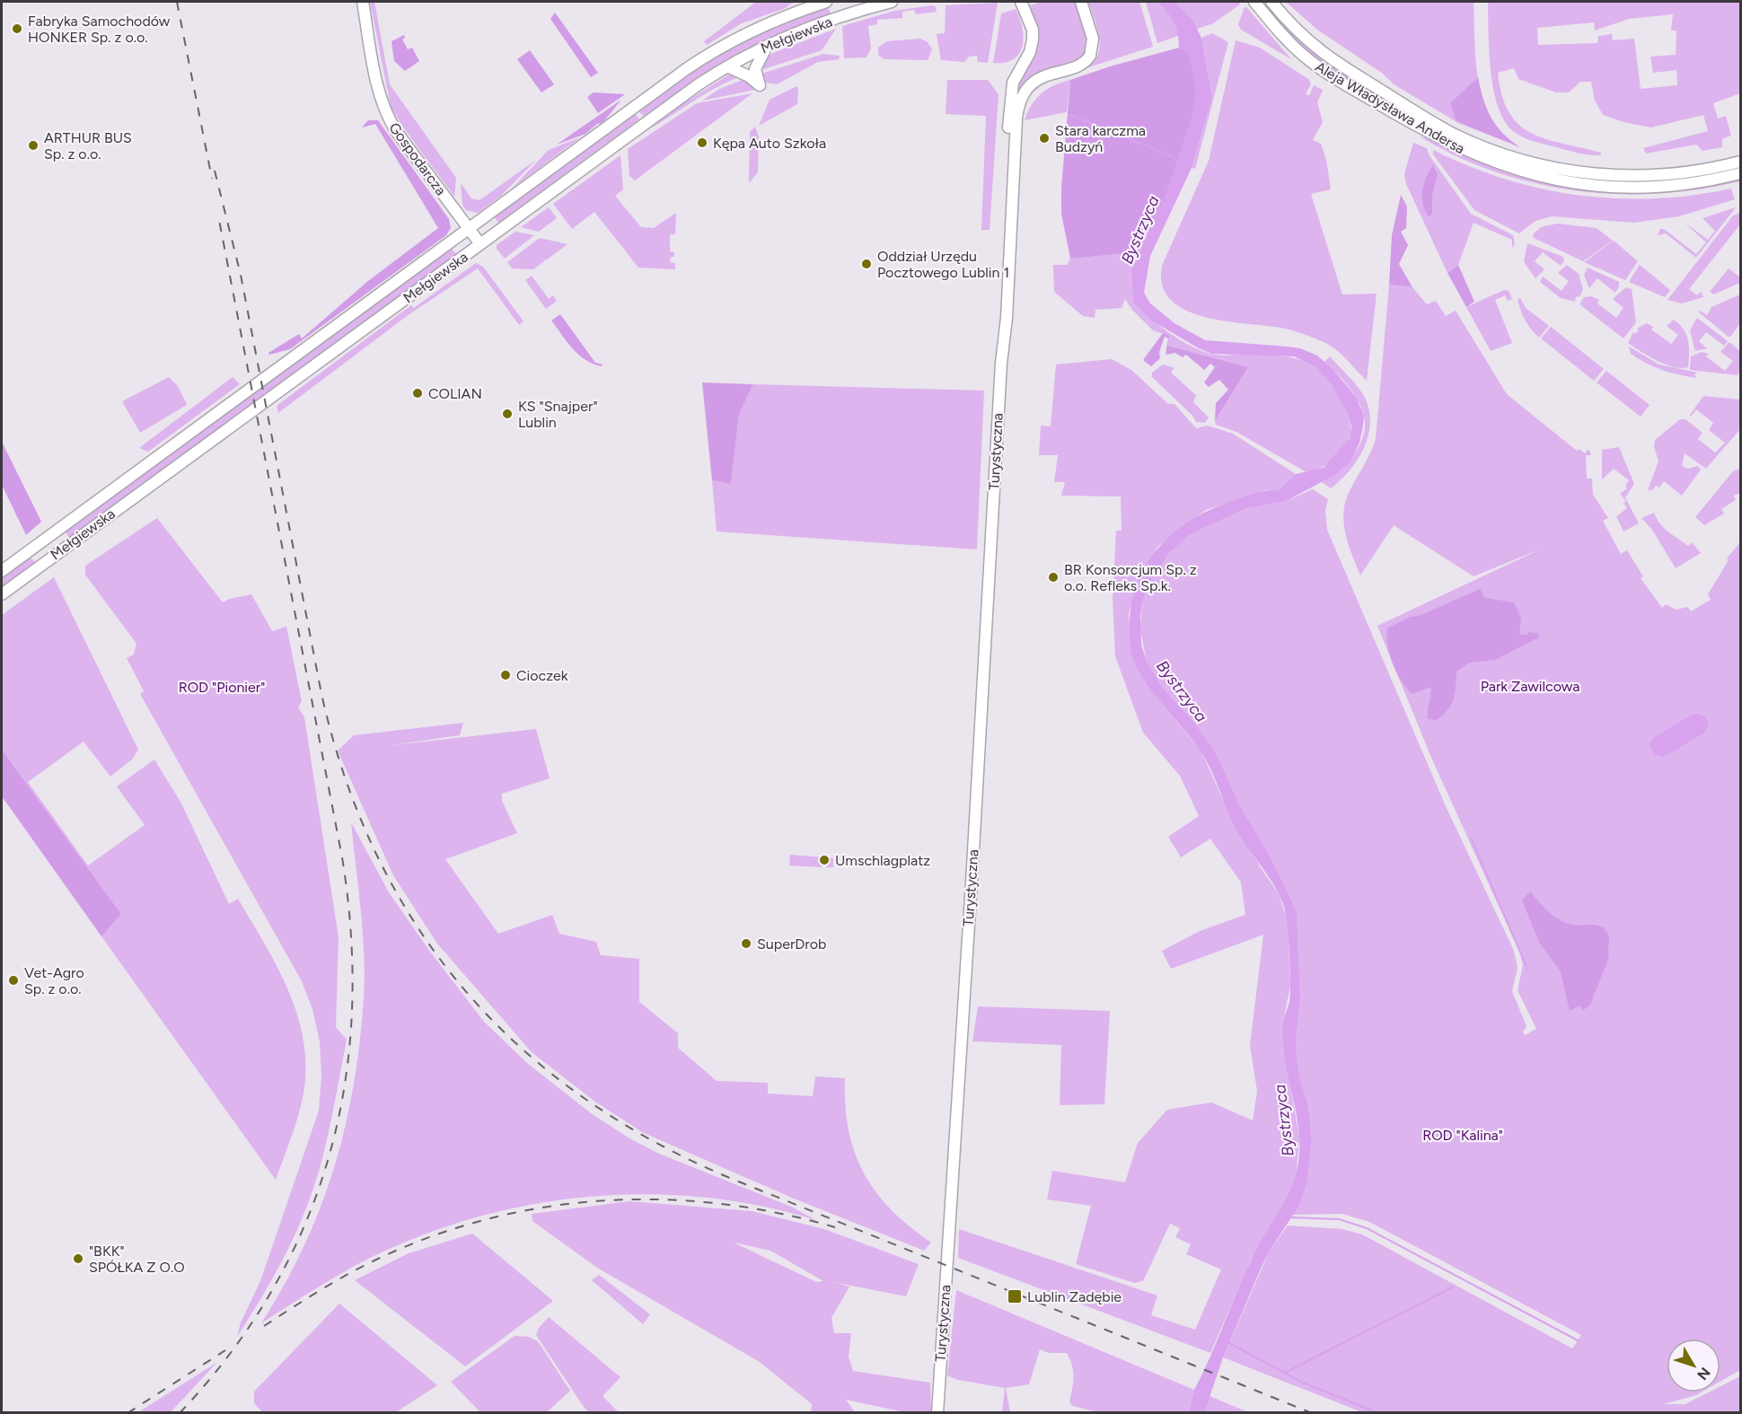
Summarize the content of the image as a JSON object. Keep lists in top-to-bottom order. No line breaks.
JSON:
{"streets":{"main road":["Mełgiewska","Aleja Władysława Andersa","Gospodarcza","Turystyczna"]},"crossings":[["Mełgiewska","Gospodarcza"]],"water":["Bystrzyca"],"parks":["Park Zawilcowa","ROD \"Pionier\"","ROD \"Kalina\""],"places":{"other":["Fabryka Samochodów HONKER Sp. z o.o.","Stara karczma Budzyń","Kępa Auto Szkoła","ARTHUR BUS Sp. z o.o.","Oddział Urzędu Pocztowego Lublin 1","COLIAN","KS \"Snajper\" Lublin","BR Konsorcjum Sp. z o.o. Refleks Sp.k.","Cioczek","Umschlagplatz","SuperDrob","Vet-Agro Sp. z o.o.","\"BKK\" SPÓŁKA Z O.O"],"transit":["Lublin Zadębie"]},"north":"bottom right"}
